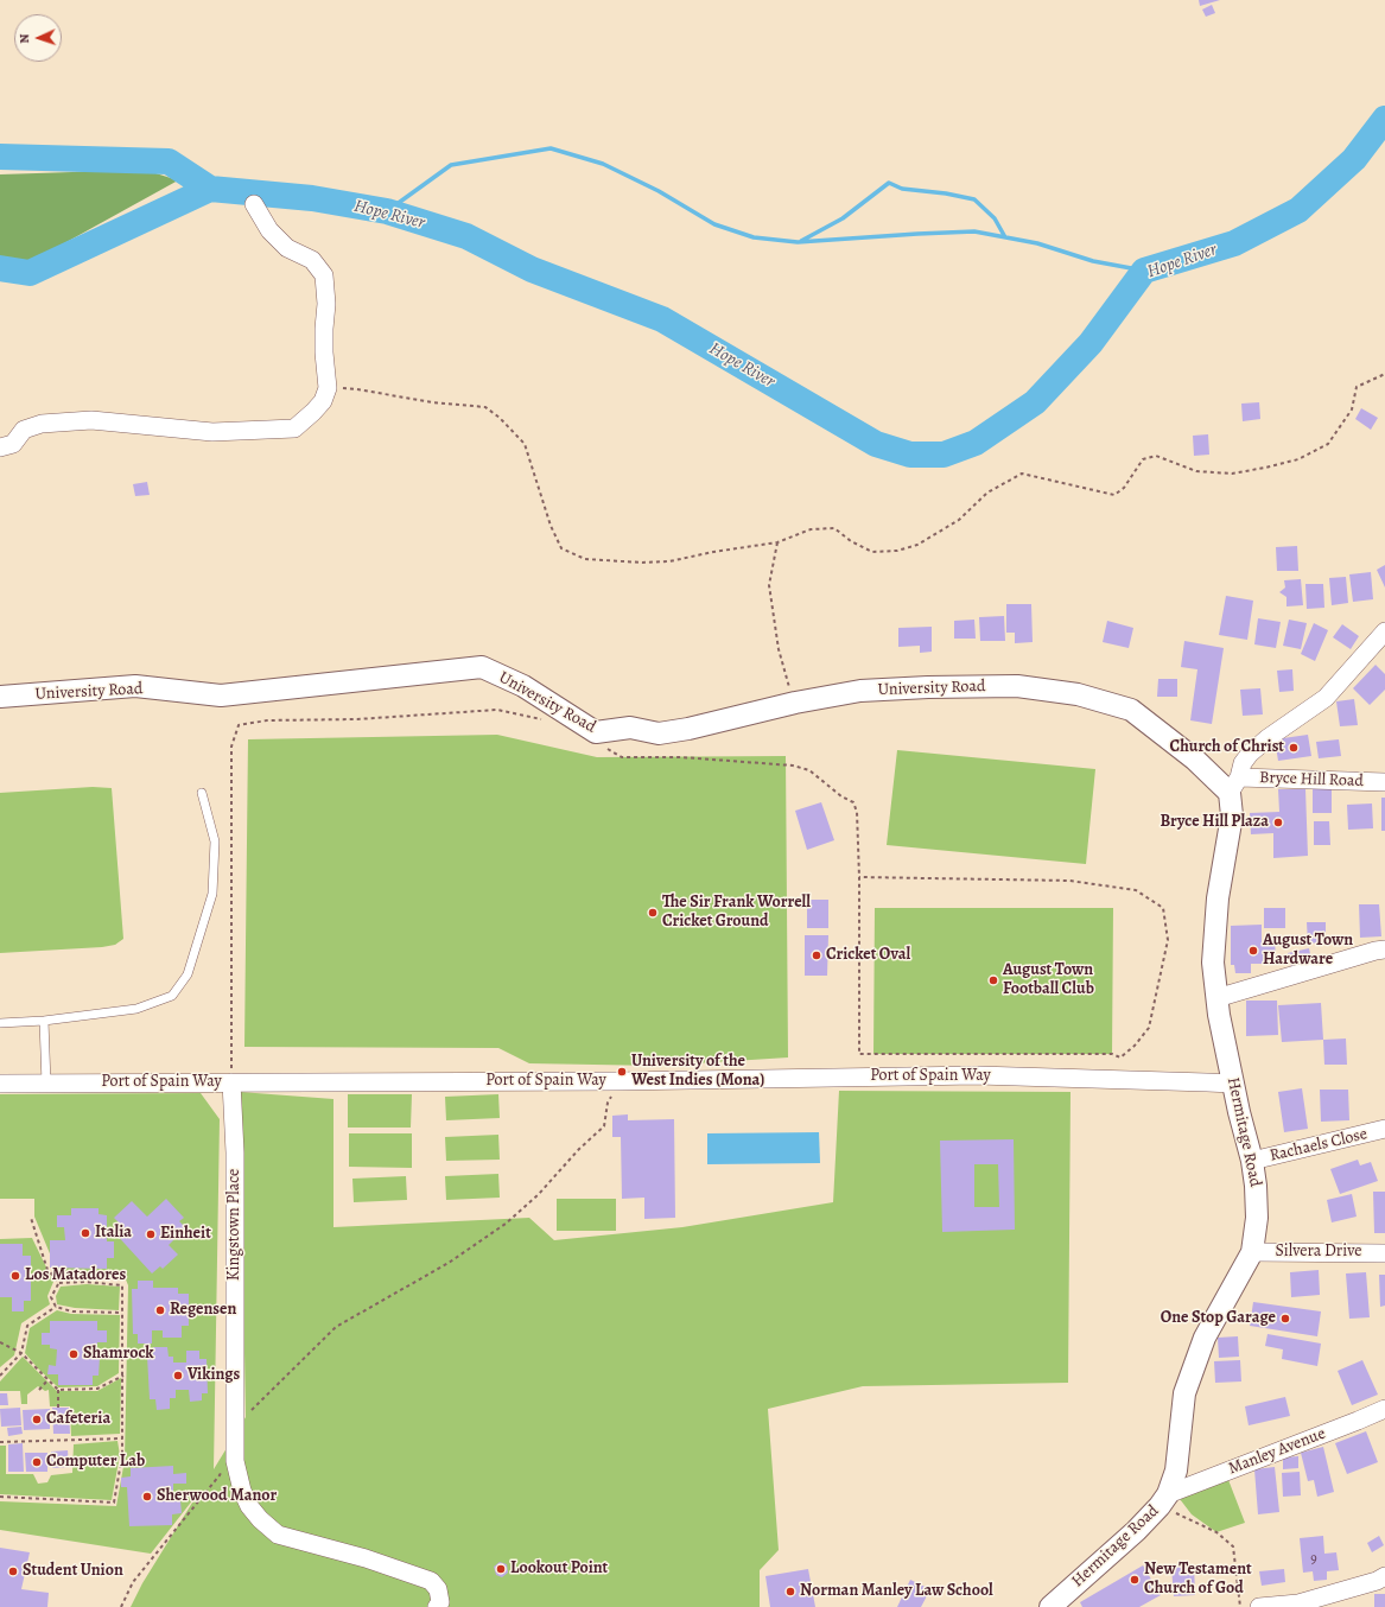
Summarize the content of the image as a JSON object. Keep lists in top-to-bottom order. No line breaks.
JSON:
{"streets":{"street":["University Road","Bryce Hill Road","Port of Spain Way","Hermitage Road","Rachaels Close","Kingstown Place","Silvera Drive","Manley Avenue"]},"crossings":[["University Road","Bryce Hill Road"],["University Road","Hermitage Road"],["Bryce Hill Road","Hermitage Road"],["Port of Spain Way","Hermitage Road"],["Port of Spain Way","Kingstown Place"],["Hermitage Road","Rachaels Close"],["Hermitage Road","Silvera Drive"],["Hermitage Road","Manley Avenue"]],"water":["Hope River"],"places":["Church of Christ","Bryce Hill Plaza","The Sir Frank Worrell Cricket Ground","August Town Hardware","Cricket Oval","August Town Football Club","University of the West Indies (Mona)","Italia","Einheit","Los Matadores","Regensen","One Stop Garage","Shamrock","Vikings","Cafeteria","Computer Lab","Sherwood Manor","Lookout Point","Student Union","New Testament Church of God","Norman Manley Law School"],"house_numbers":["9"],"north":"left"}
